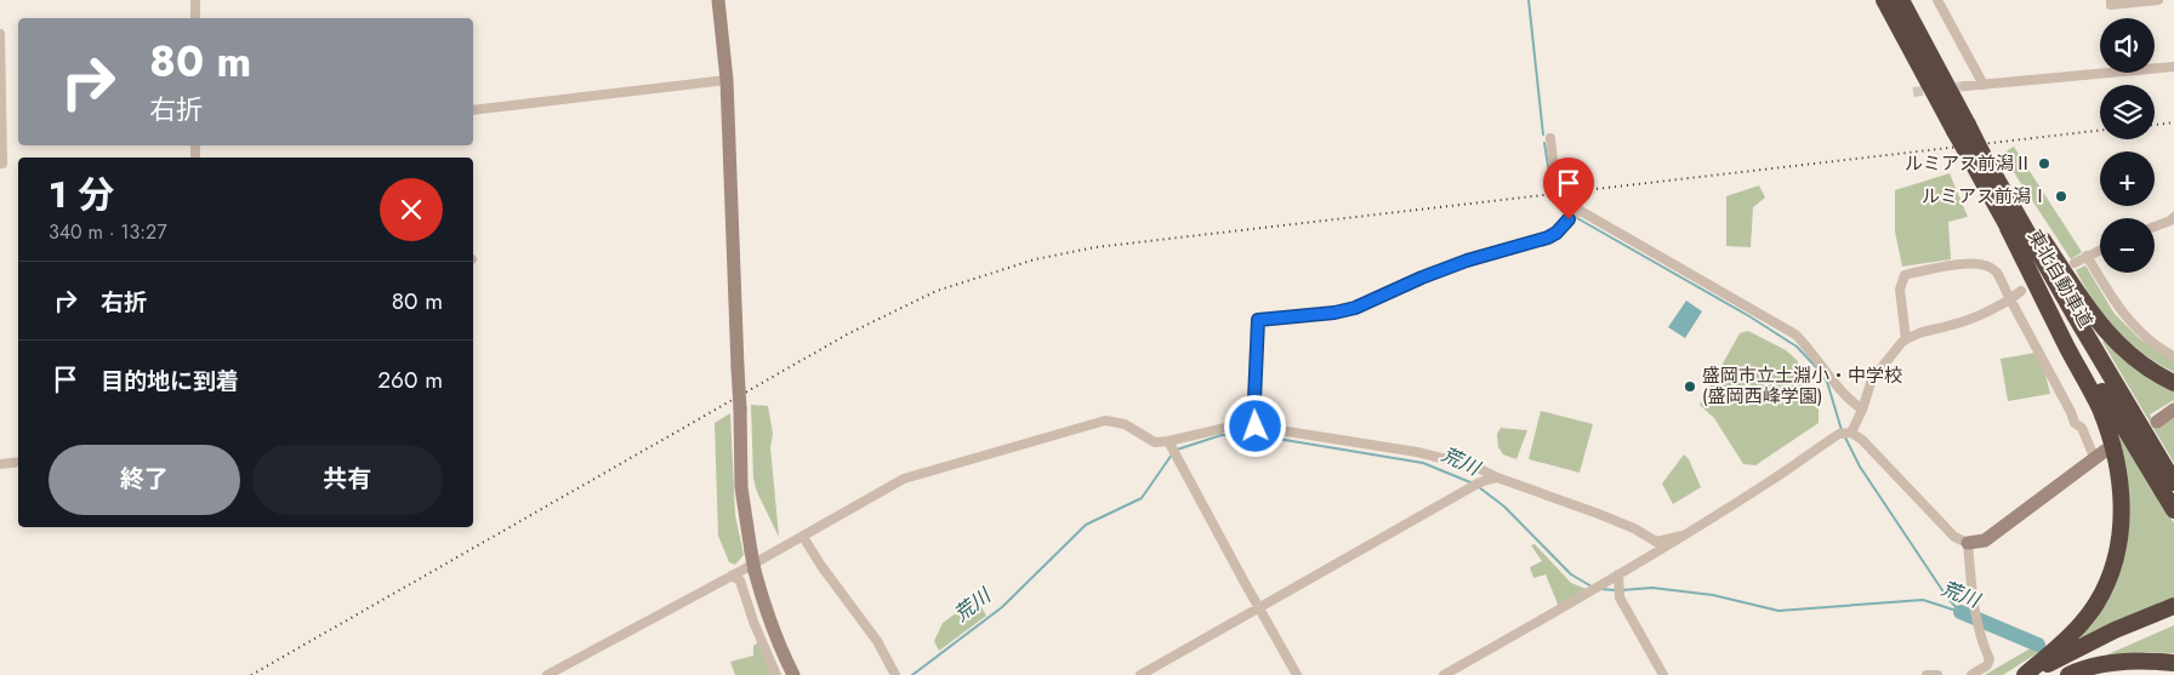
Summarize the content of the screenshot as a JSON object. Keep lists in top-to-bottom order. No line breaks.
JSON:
{"streets":{"highway":["東北自動車道"]},"water":["荒川"],"places":["ルミアス前潟Ⅱ","ルミアス前潟Ⅰ","盛岡市立土淵小・中学校 (盛岡西峰学園)"],"page":{"map_buttons":["+","−"],"turn":["80 m","右折"],"heading":["1 分","340 m · 13:27"],"list":[{"name":"右折","value":"80 m"},{"name":"目的地に到着","value":"260 m"}],"buttons":["終了","共有"]}}
